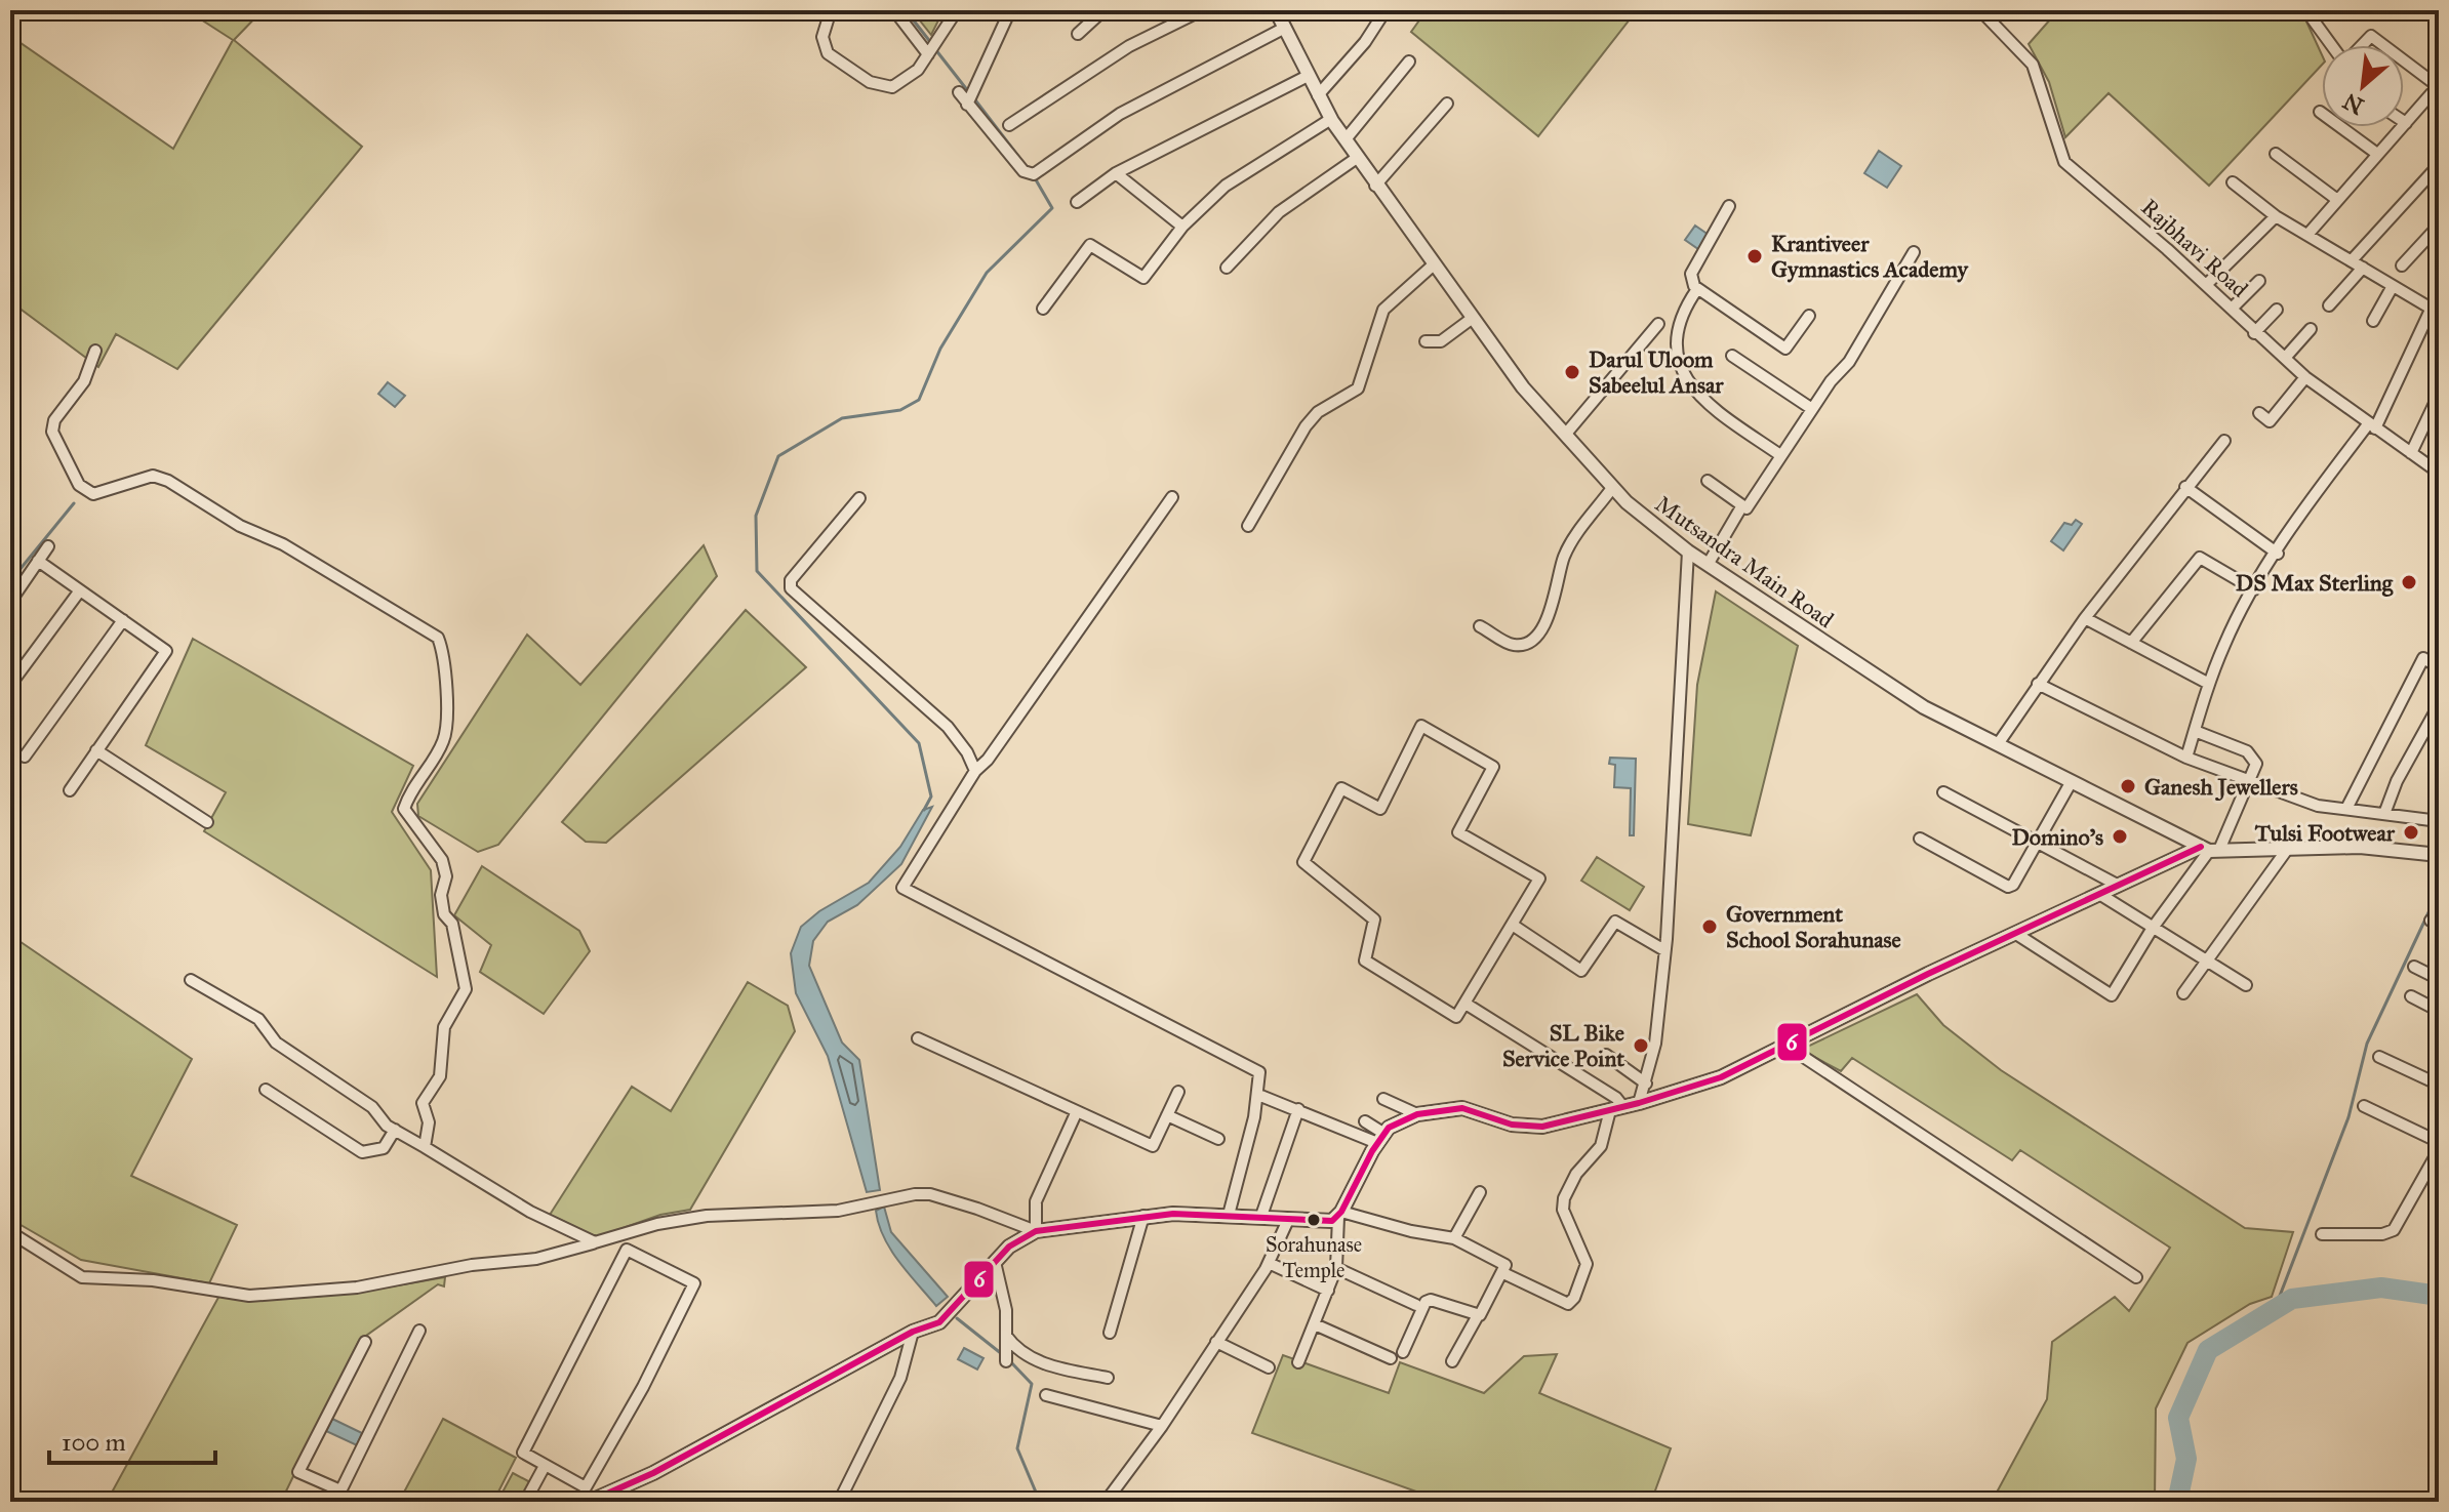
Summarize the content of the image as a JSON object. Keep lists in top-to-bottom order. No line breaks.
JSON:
{"streets":{"street":["Rajbhavi Road","Mutsandra Main Road"]},"places":["Krantiveer Gymnastics Academy","Darul Uloom Sabeelul Ansar","DS Max Sterling","Ganesh Jewellers","Tulsi Footwear","Domino's","Government School Sorahunase","SL Bike Service Point","Sorahunase Temple"],"lines":["transit line 6"],"scale_bar":"100 m","north":"bottom left"}
